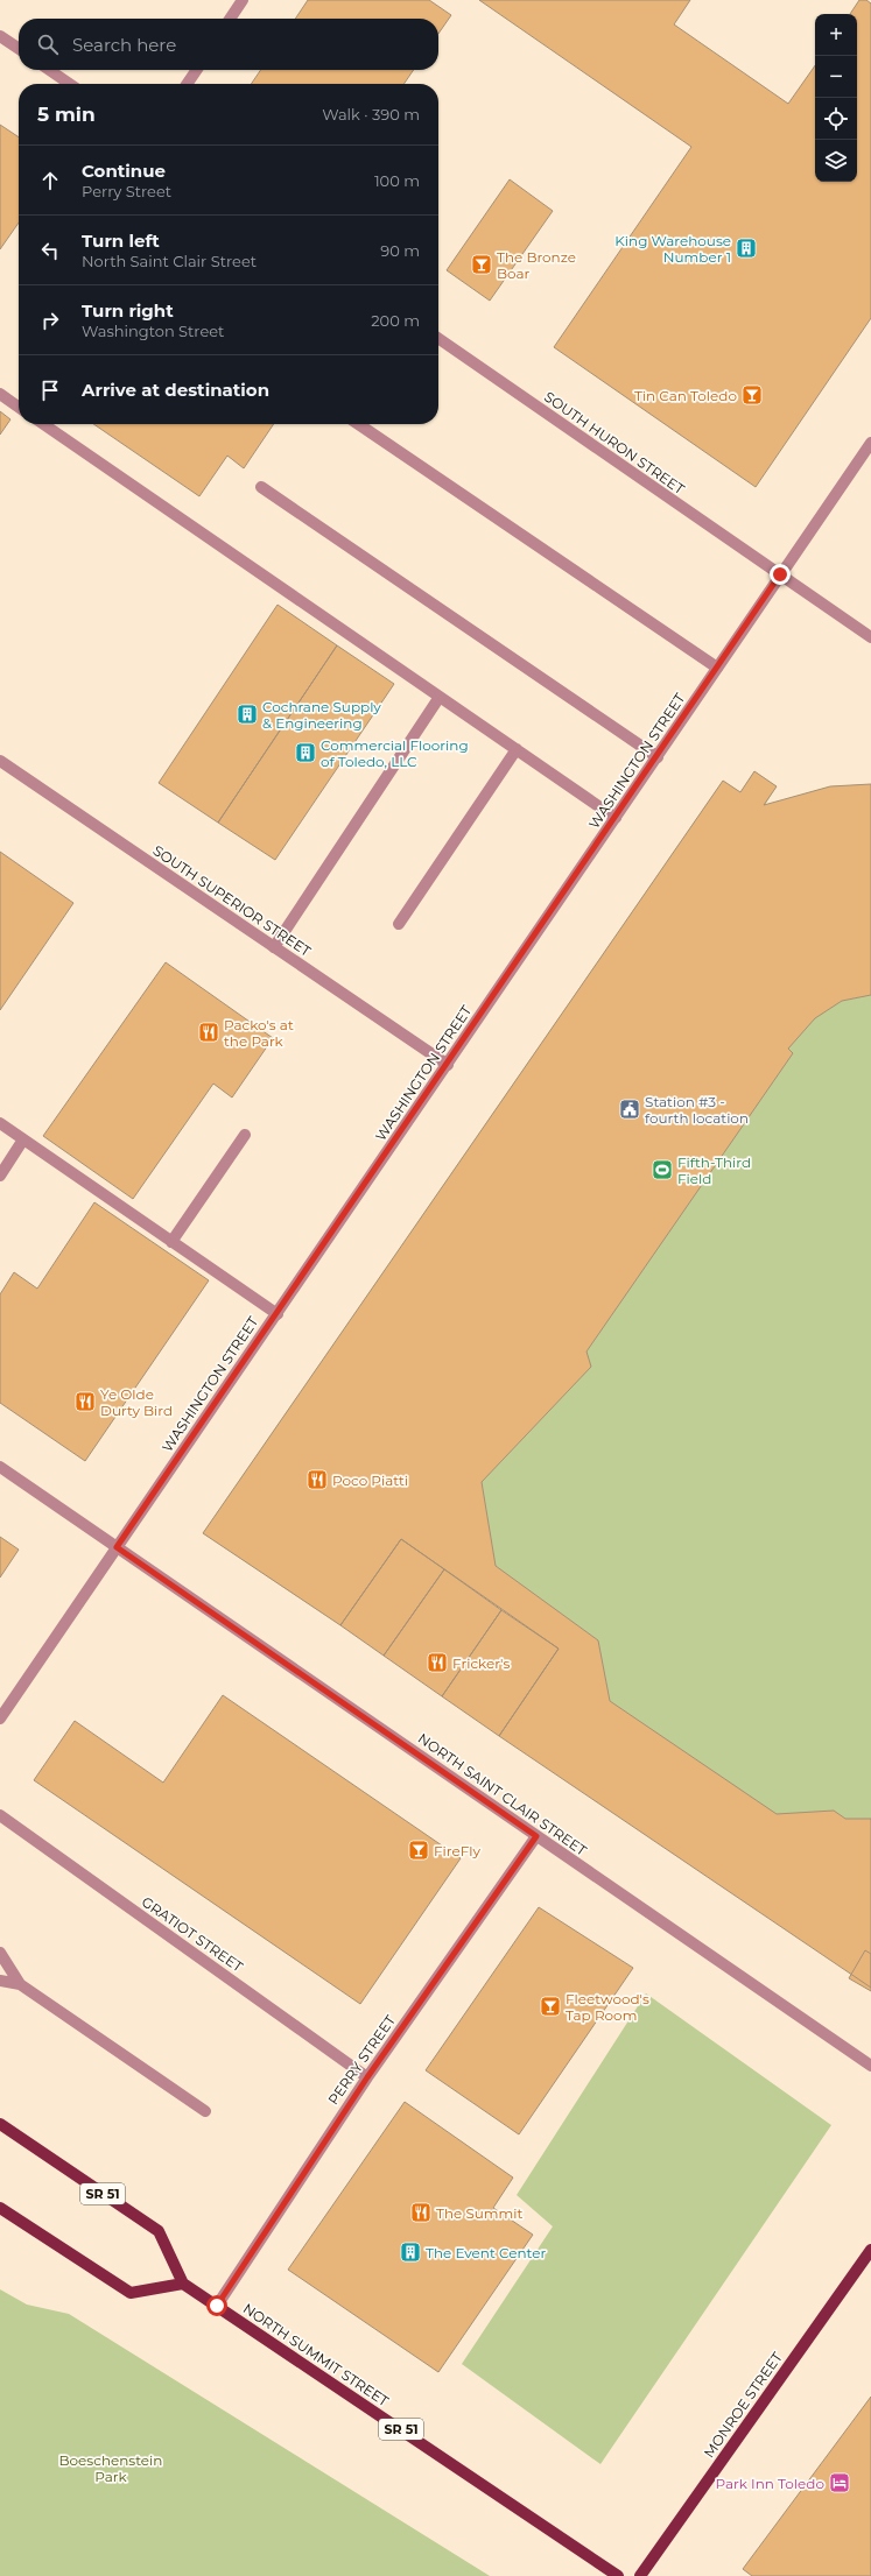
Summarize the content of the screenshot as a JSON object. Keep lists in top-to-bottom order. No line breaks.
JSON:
{"streets":{"main road":["SR 51","NORTH SUMMIT STREET","MONROE STREET"],"street":["SOUTH HURON STREET","WASHINGTON STREET","SOUTH SUPERIOR STREET","NORTH SAINT CLAIR STREET","GRATIOT STREET","PERRY STREET"]},"crossings":[["SOUTH HURON STREET","WASHINGTON STREET"],["WASHINGTON STREET","SOUTH SUPERIOR STREET"],["WASHINGTON STREET","NORTH SAINT CLAIR STREET"],["NORTH SAINT CLAIR STREET","PERRY STREET"],["GRATIOT STREET","PERRY STREET"],["PERRY STREET","NORTH SUMMIT STREET"],["SR 51","NORTH SUMMIT STREET"]],"parks":["Boeschenstein Park"],"places":{"building":["King Warehouse Number 1","Cochrane Supply & Engineering","Commercial Flooring of Toledo, LLC","The Event Center"],"bar":["The Bronze Boar","Tin Can Toledo","FireFly","Fleetwood's Tap Room"],"restaurant":["Packo's at the Park","Ye Olde Durty Bird","Poco Piatti","Fricker's","The Summit"],"public building":["Station #3 - fourth location"],"sports":["Fifth-Third Field"],"hotel":["Park Inn Toledo"]},"page":{"map_buttons":["+","−"],"search":"Search here","heading":["5 min","Walk · 390 m"],"list":[["Continue","Perry Street","100 m"],["Turn left","North Saint Clair Street","90 m"],["Turn right","Washington Street","200 m"],"Arrive at destination"]}}
